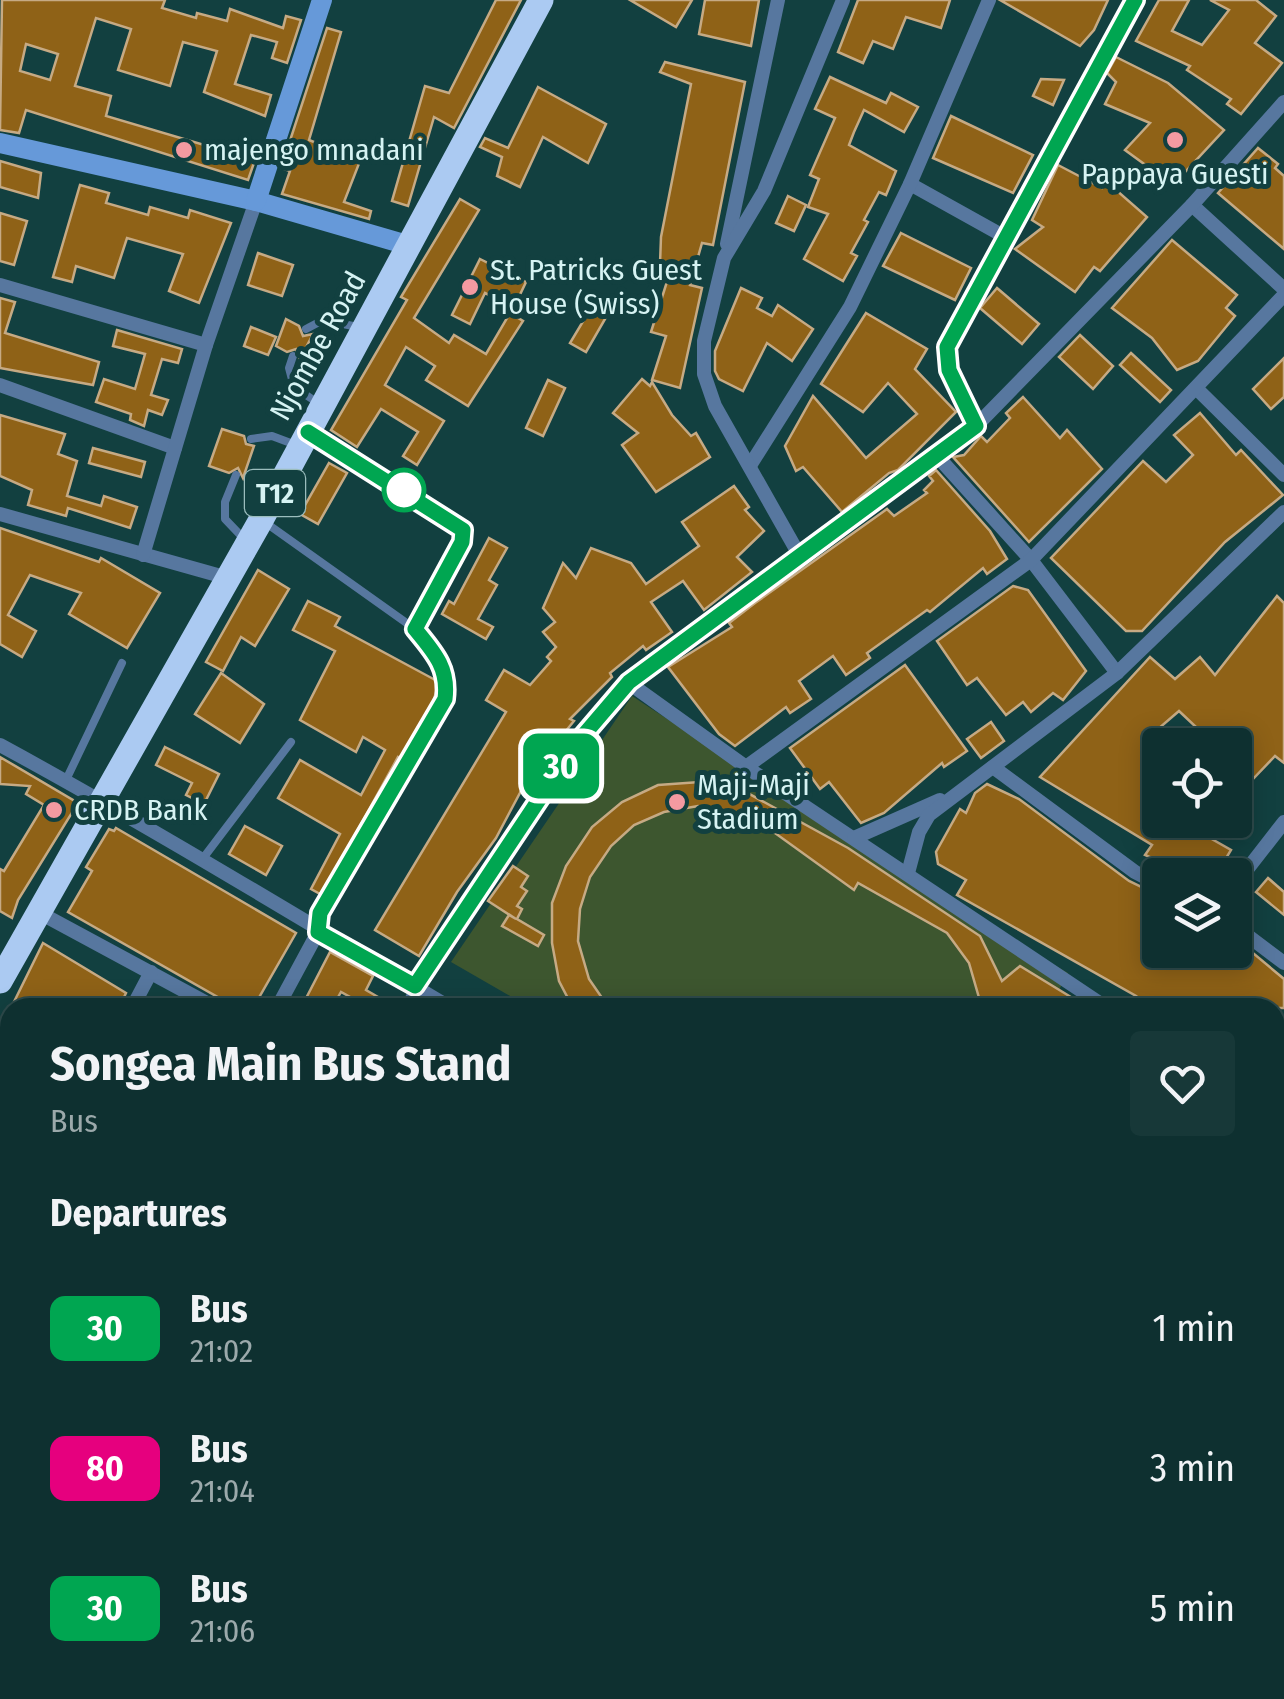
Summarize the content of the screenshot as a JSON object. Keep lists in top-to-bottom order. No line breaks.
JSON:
{"streets":{"highway":["Njombe Road","T12"]},"places":["Pappaya Guesti","majengo mnadani","St. Patricks Guest House (Swiss)","Maji-Maji Stadium","CRDB Bank"],"lines":["bus line 30"],"page":{"on_map":"30","heading":[["Songea Main Bus Stand","Bus"],"Departures"],"list":[{"mark":"30","name":"Bus","note":"21:02","value":"1 min"},{"mark":"80","name":"Bus","note":"21:04","value":"3 min"},{"mark":"30","name":"Bus","note":"21:06","value":"5 min"}]}}
